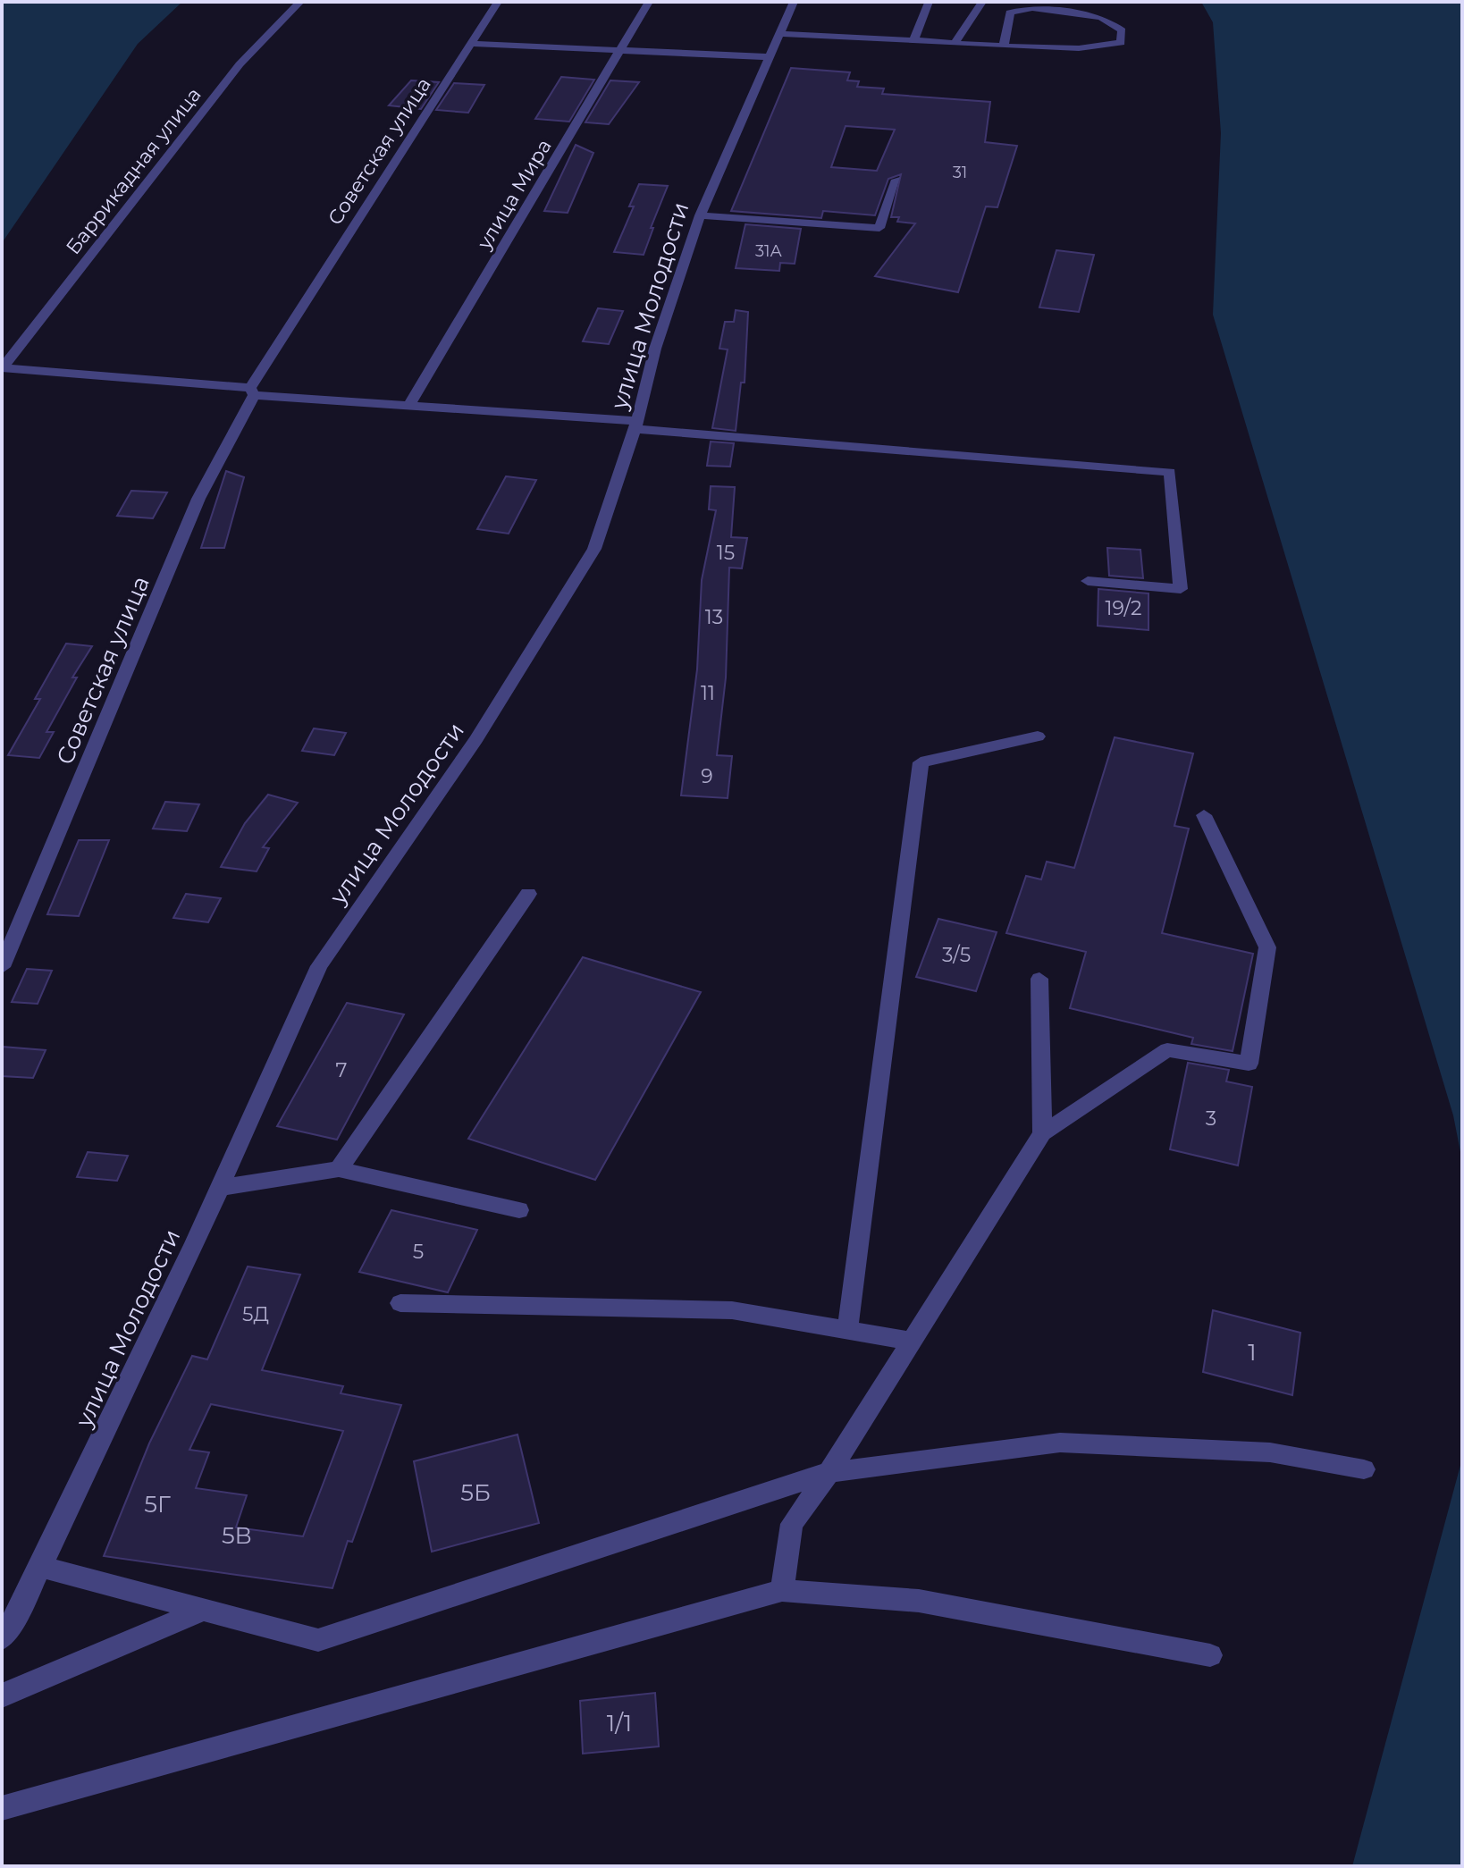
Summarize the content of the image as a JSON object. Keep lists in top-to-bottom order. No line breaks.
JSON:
{"streets":{"street":["Советская улица","Баррикадная улица","улица Мира","улица Молодости"]},"house_numbers":["31","31А","15","19/2","13","11","9","3/5","7","3","5","5Д","1","5Б","5Г","5В","1/1"]}
